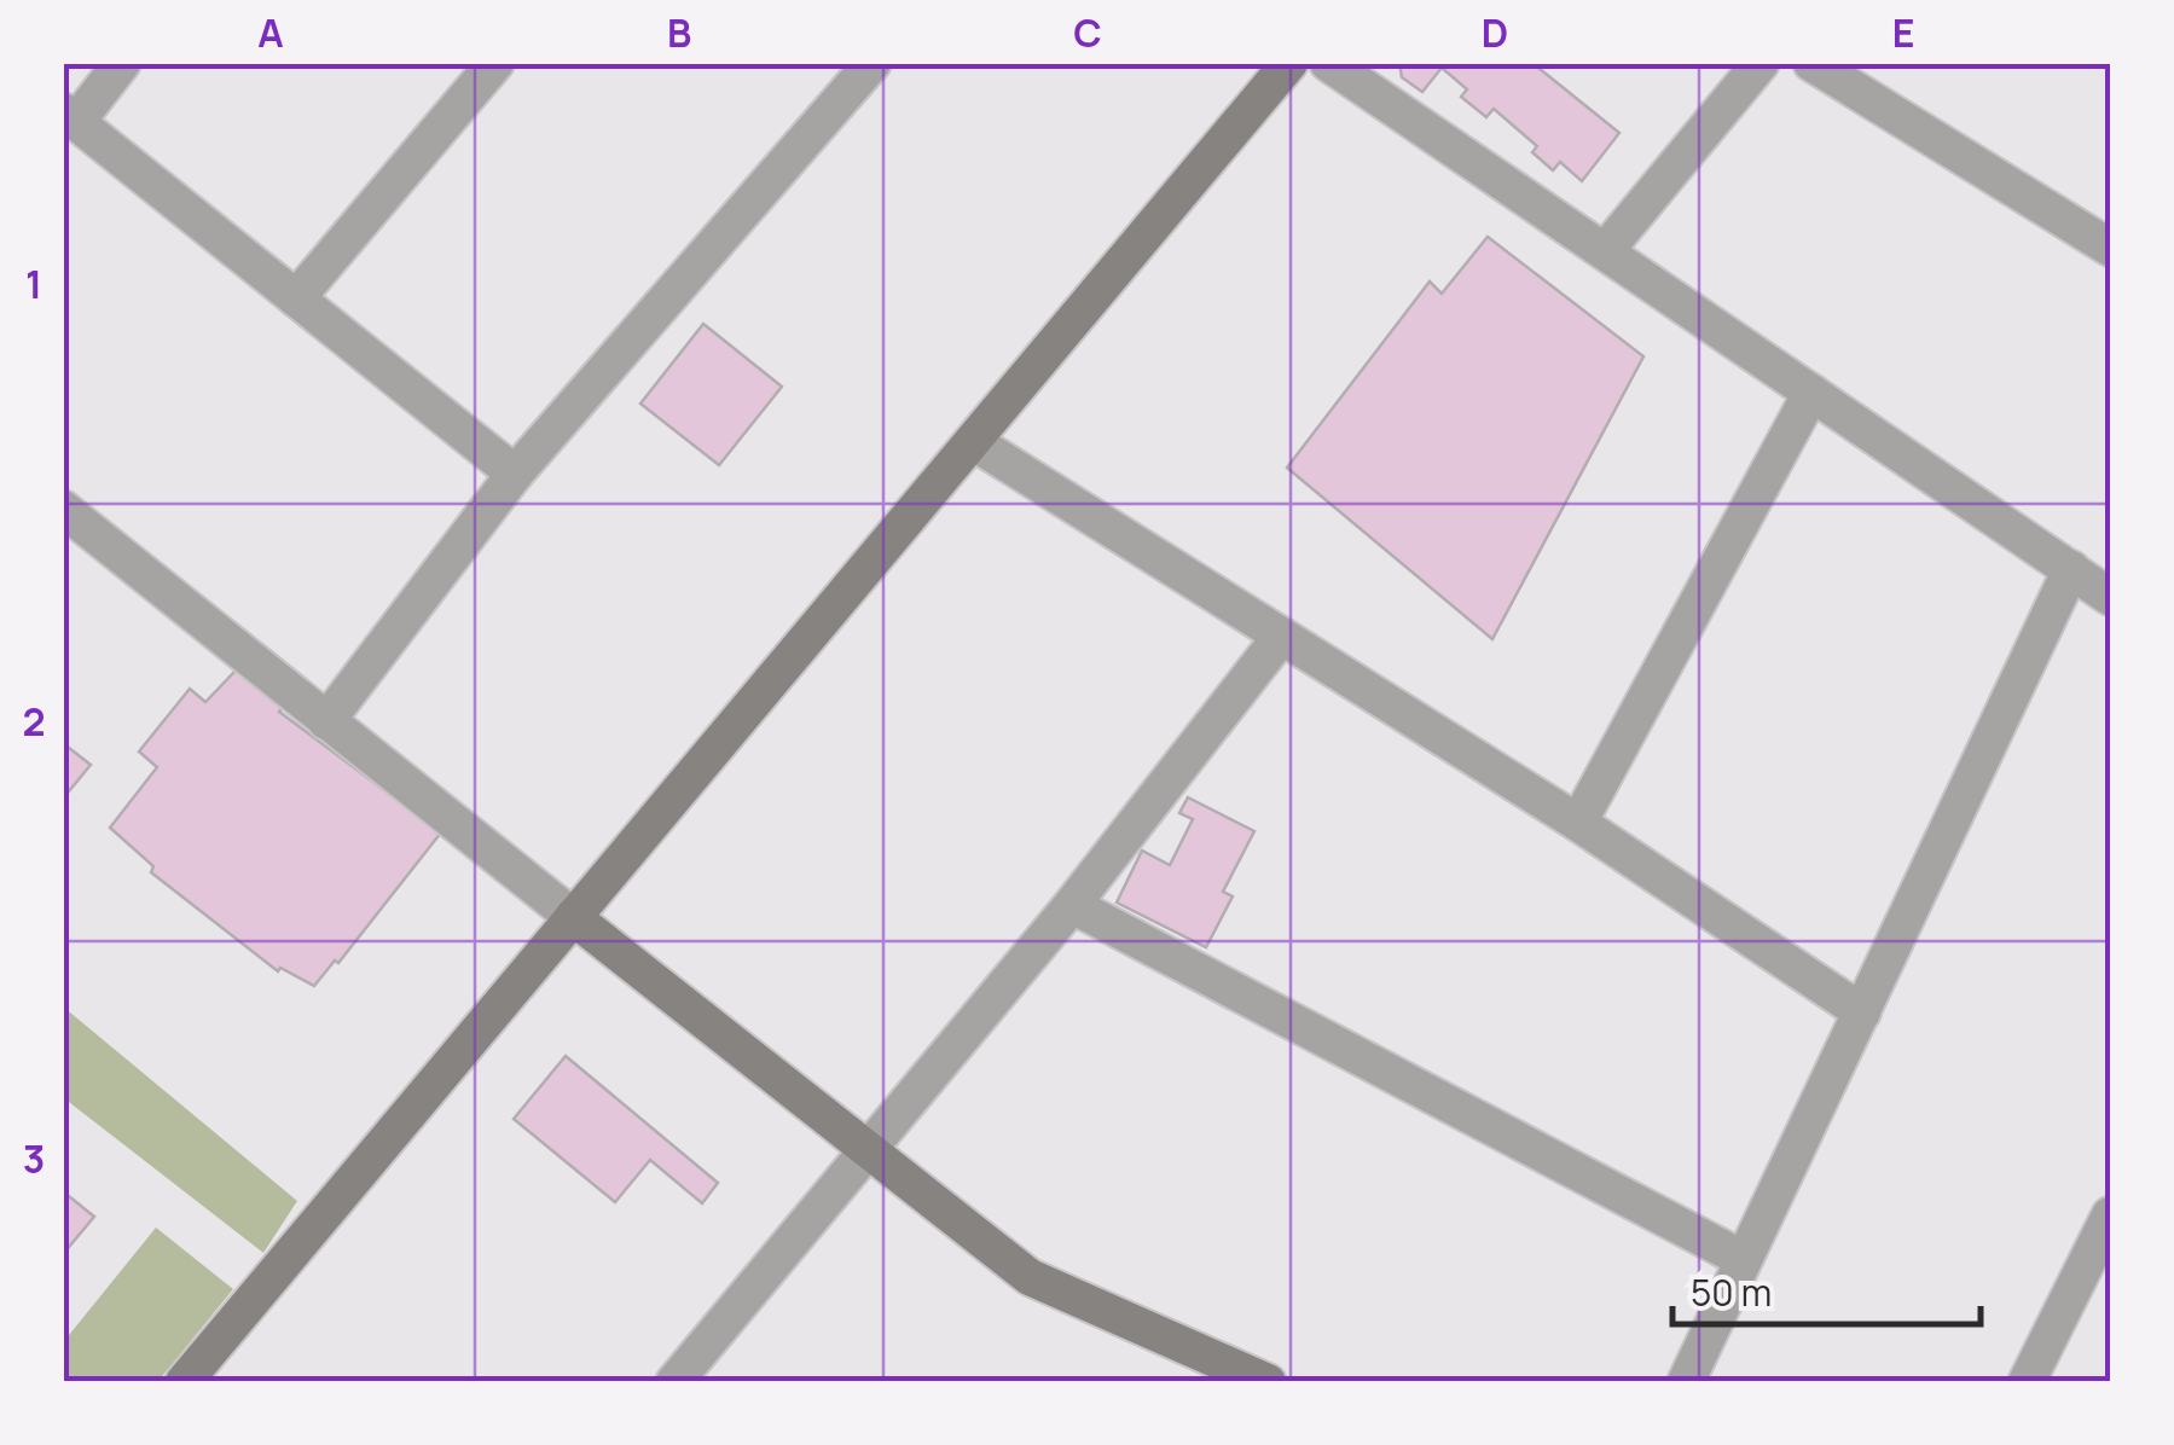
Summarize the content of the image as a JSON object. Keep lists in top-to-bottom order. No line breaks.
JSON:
{"scale_bar":"50 m","grid":{"columns":["A","B","C","D","E"],"rows":["1","2","3"]}}
